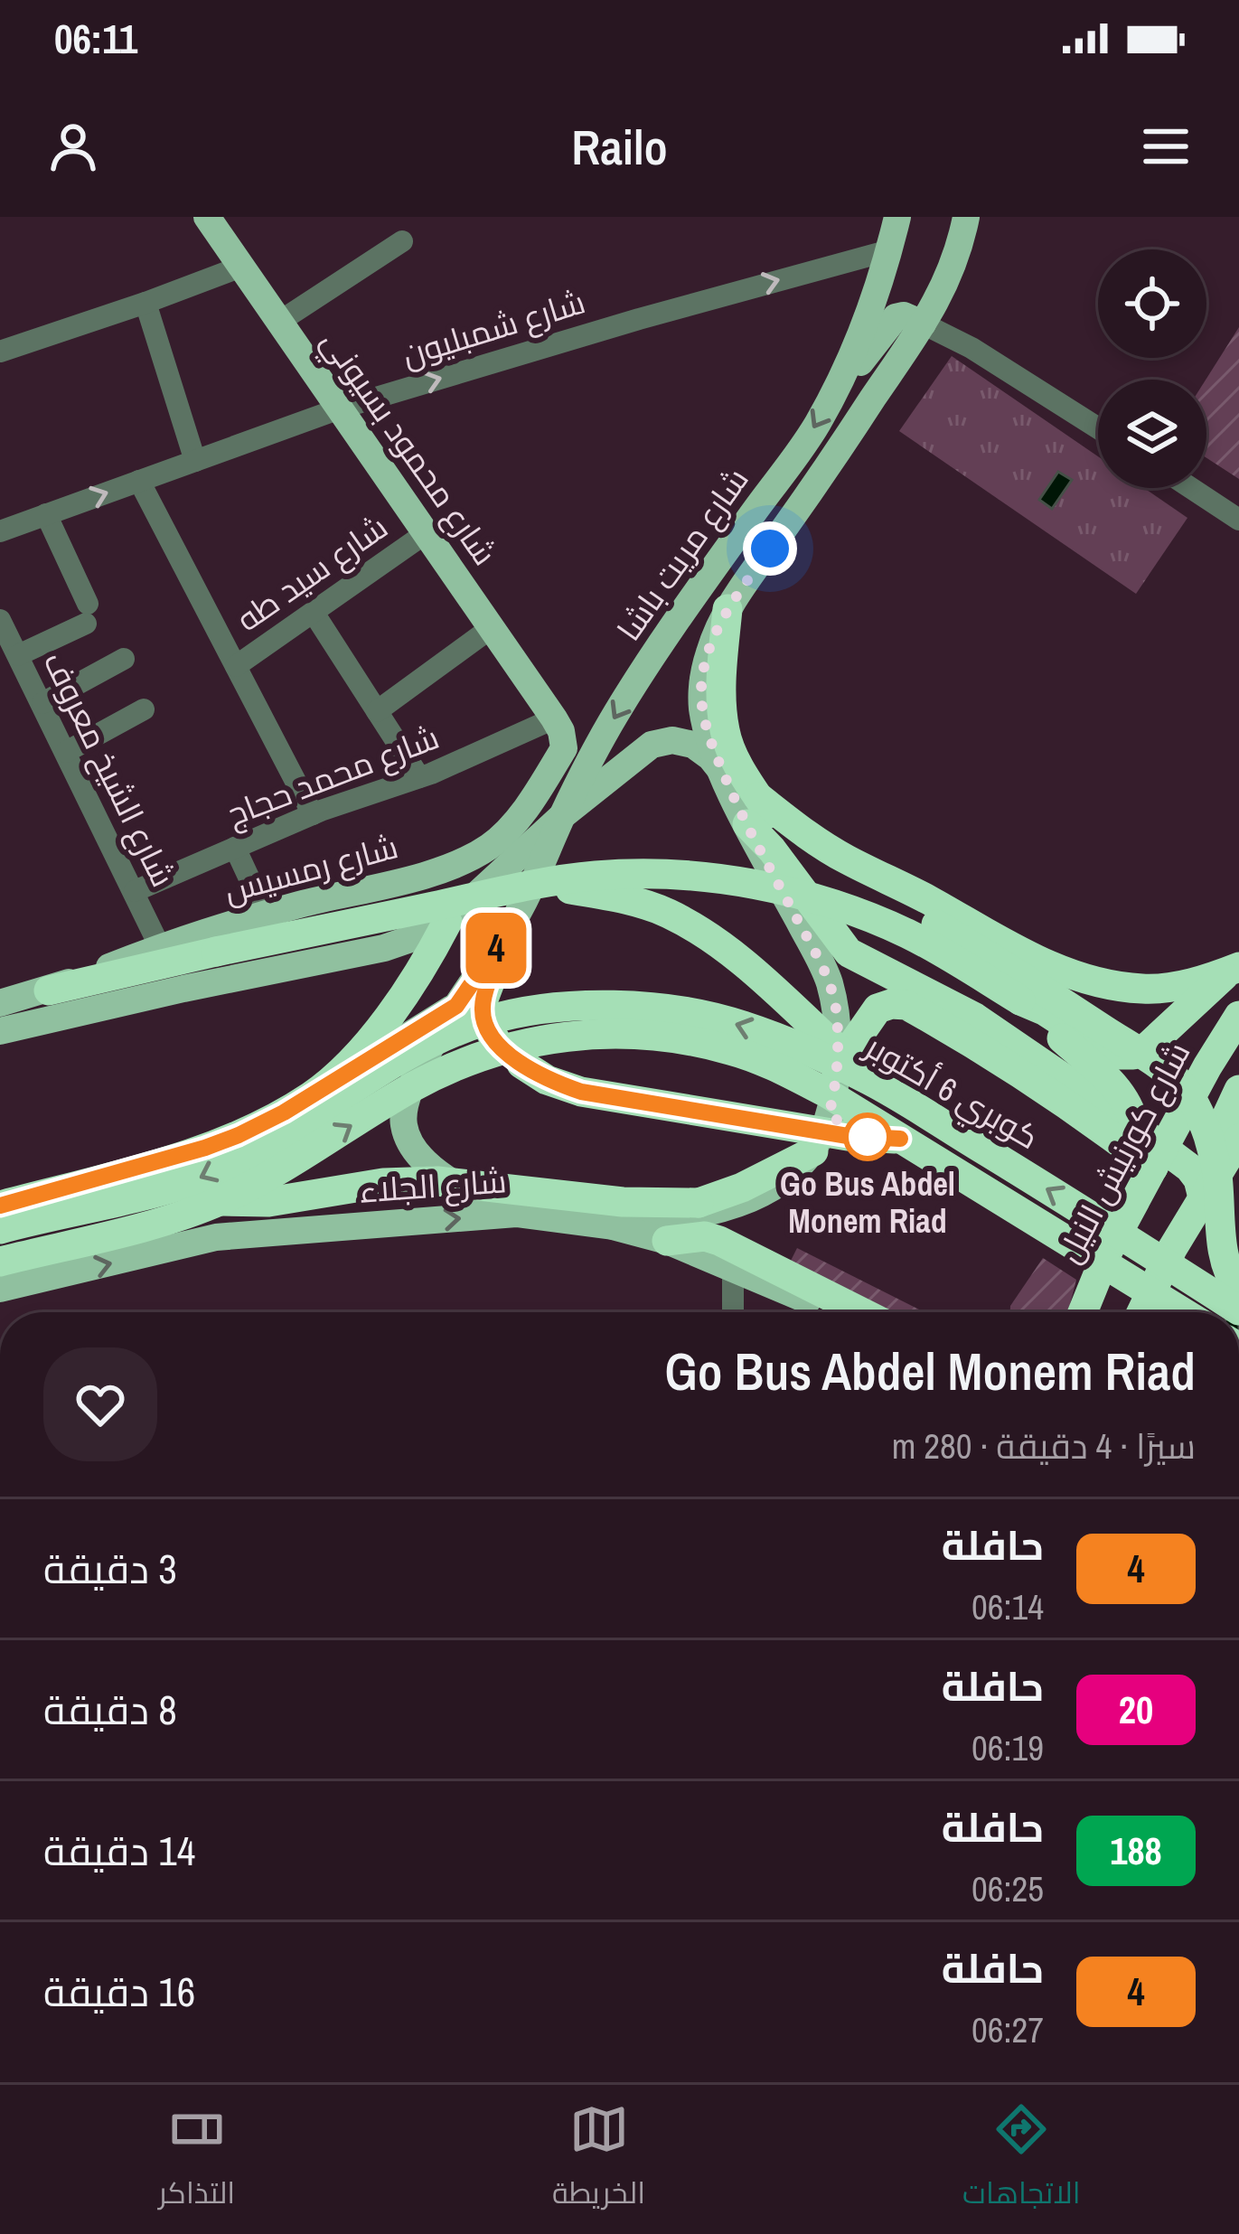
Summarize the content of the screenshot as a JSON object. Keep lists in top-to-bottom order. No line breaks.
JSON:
{"streets":{"highway":["كوبري 6 أكتوبر","شارع كورنيش النيل"],"main road":["شارع محمود بسيوني","شارع مريت باشا","شارع رمسيس","شارع الجلاء"],"street":["شارع شمبليون","شارع سيد طه","شارع الشيخ معروف","شارع محمد حجاج"]},"crossings":[["شارع شمبليون","شارع محمود بسيوني"],["شارع شمبليون","شارع مريت باشا"],["شارع محمود بسيوني","شارع سيد طه"],["شارع محمود بسيوني","شارع محمد حجاج"],["شارع محمود بسيوني","شارع رمسيس"],["شارع مريت باشا","شارع الجلاء"],["شارع الشيخ معروف","شارع محمد حجاج"],["شارع الشيخ معروف","شارع رمسيس"],["شارع محمد حجاج","شارع رمسيس"],["كوبري 6 أكتوبر","شارع الجلاء"]],"places":["Go Bus Abdel Monem Riad"],"lines":["bus line 4"],"page":{"status":"06:11","header":"Railo","on_map":"4","heading":["Go Bus Abdel Monem Riad","سيرًا · 4 دقيقة · 280 m"],"list":[{"mark":"4","name":"حافلة","note":"06:14","value":"3 دقيقة"},{"mark":"20","name":"حافلة","note":"06:19","value":"8 دقيقة"},{"mark":"188","name":"حافلة","note":"06:25","value":"14 دقيقة"},{"mark":"4","name":"حافلة","note":"06:27","value":"16 دقيقة"}],"tabs":["الاتجاهات","الخريطة","التذاكر"]}}
